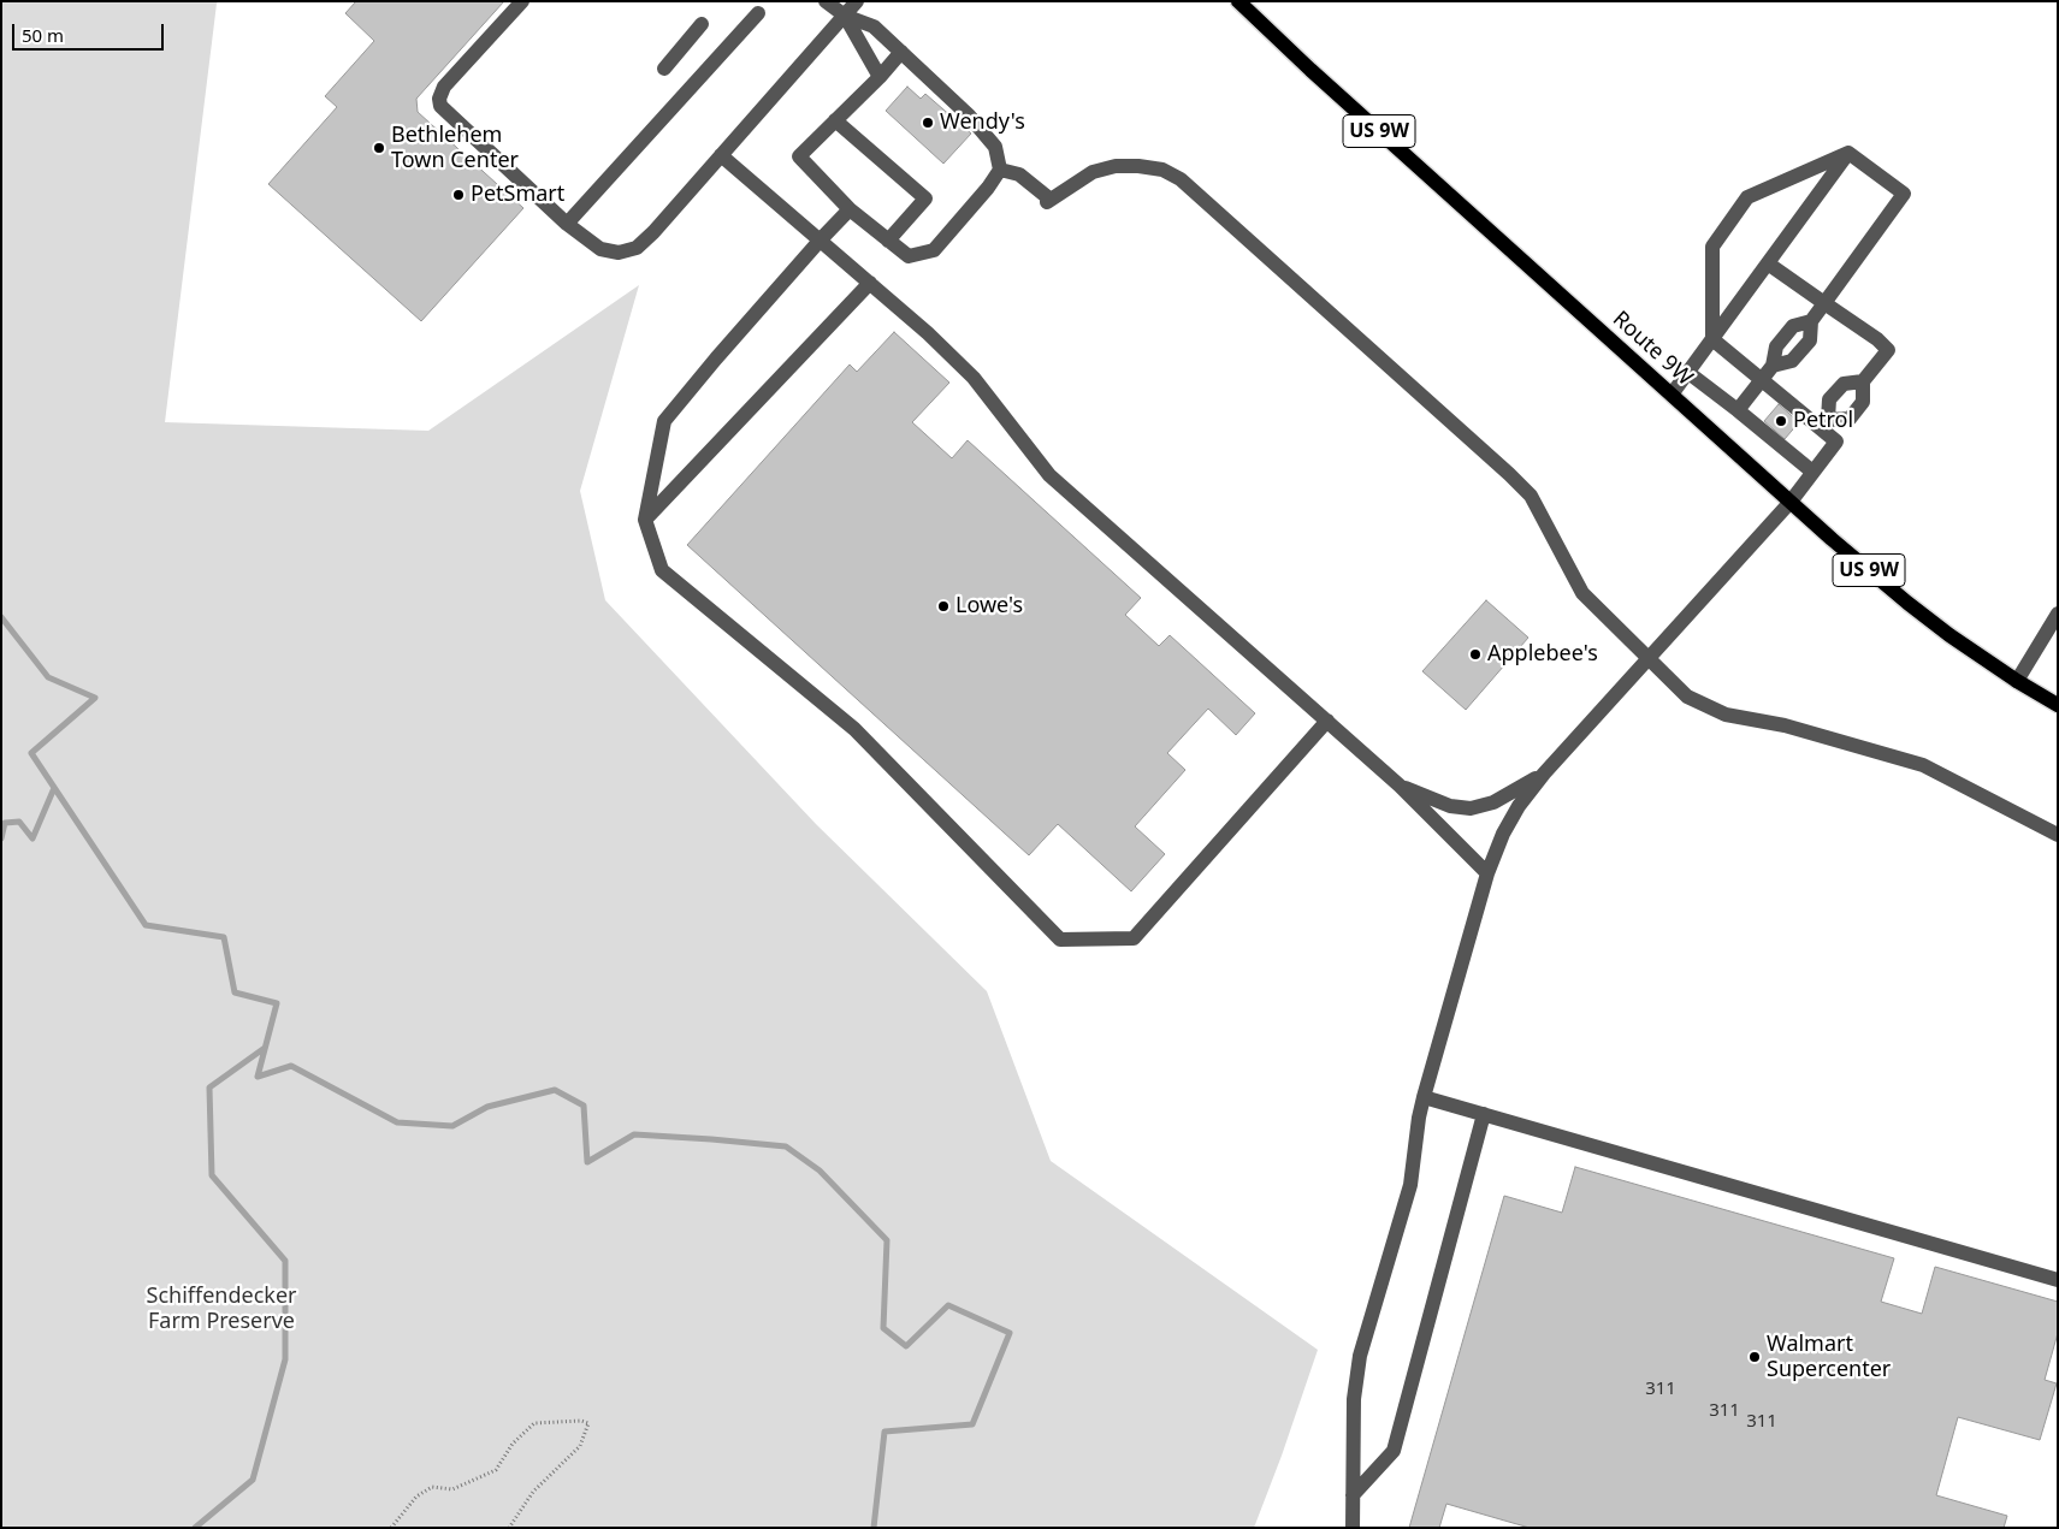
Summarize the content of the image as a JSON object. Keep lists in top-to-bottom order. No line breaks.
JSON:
{"streets":{"main road":["US 9W","Route 9W"]},"parks":["Schiffendecker Farm Preserve"],"places":["Wendy's","Bethlehem Town Center","PetSmart","Petrol","Lowe's","Applebee's","Walmart Supercenter"],"house_numbers":["311","311","311"],"scale_bar":"50 m"}
